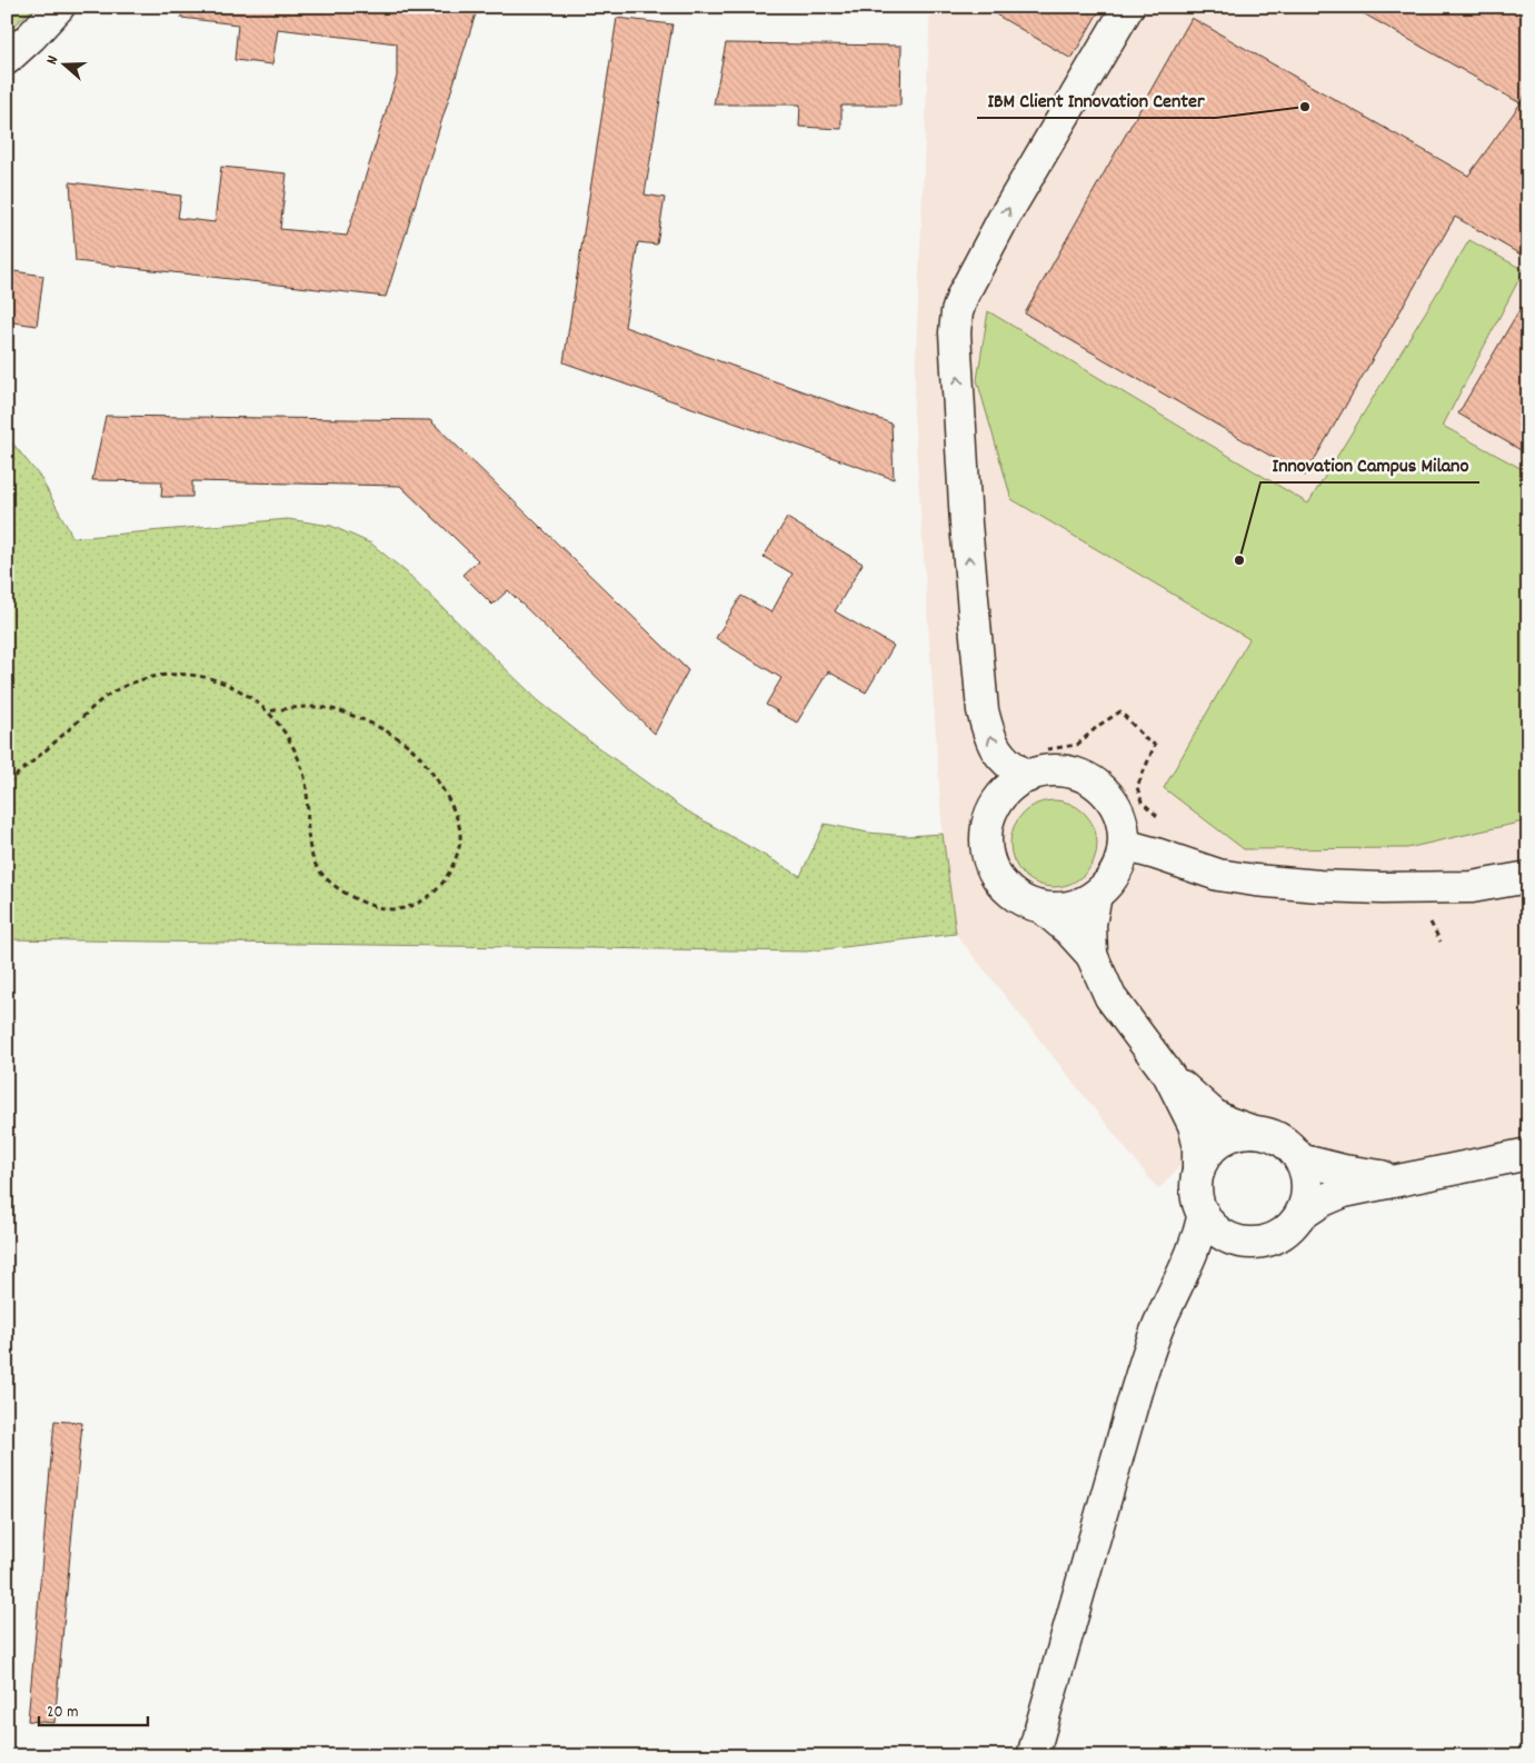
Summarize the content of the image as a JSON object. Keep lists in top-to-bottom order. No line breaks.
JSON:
{"places":["IBM Client Innovation Center","Innovation Campus Milano"],"scale_bar":"20 m","north":"left"}
